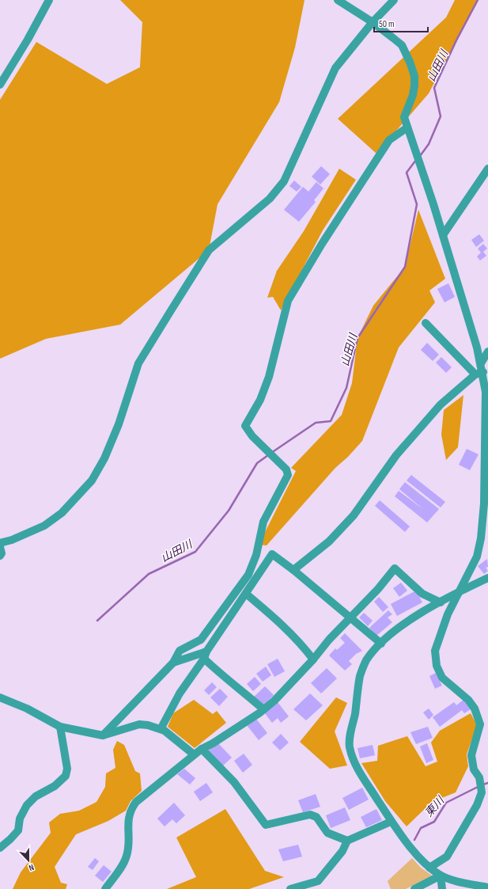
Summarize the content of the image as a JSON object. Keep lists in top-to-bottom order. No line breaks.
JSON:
{"water":["山田川","東川"],"scale_bar":"50 m","north":"bottom"}
